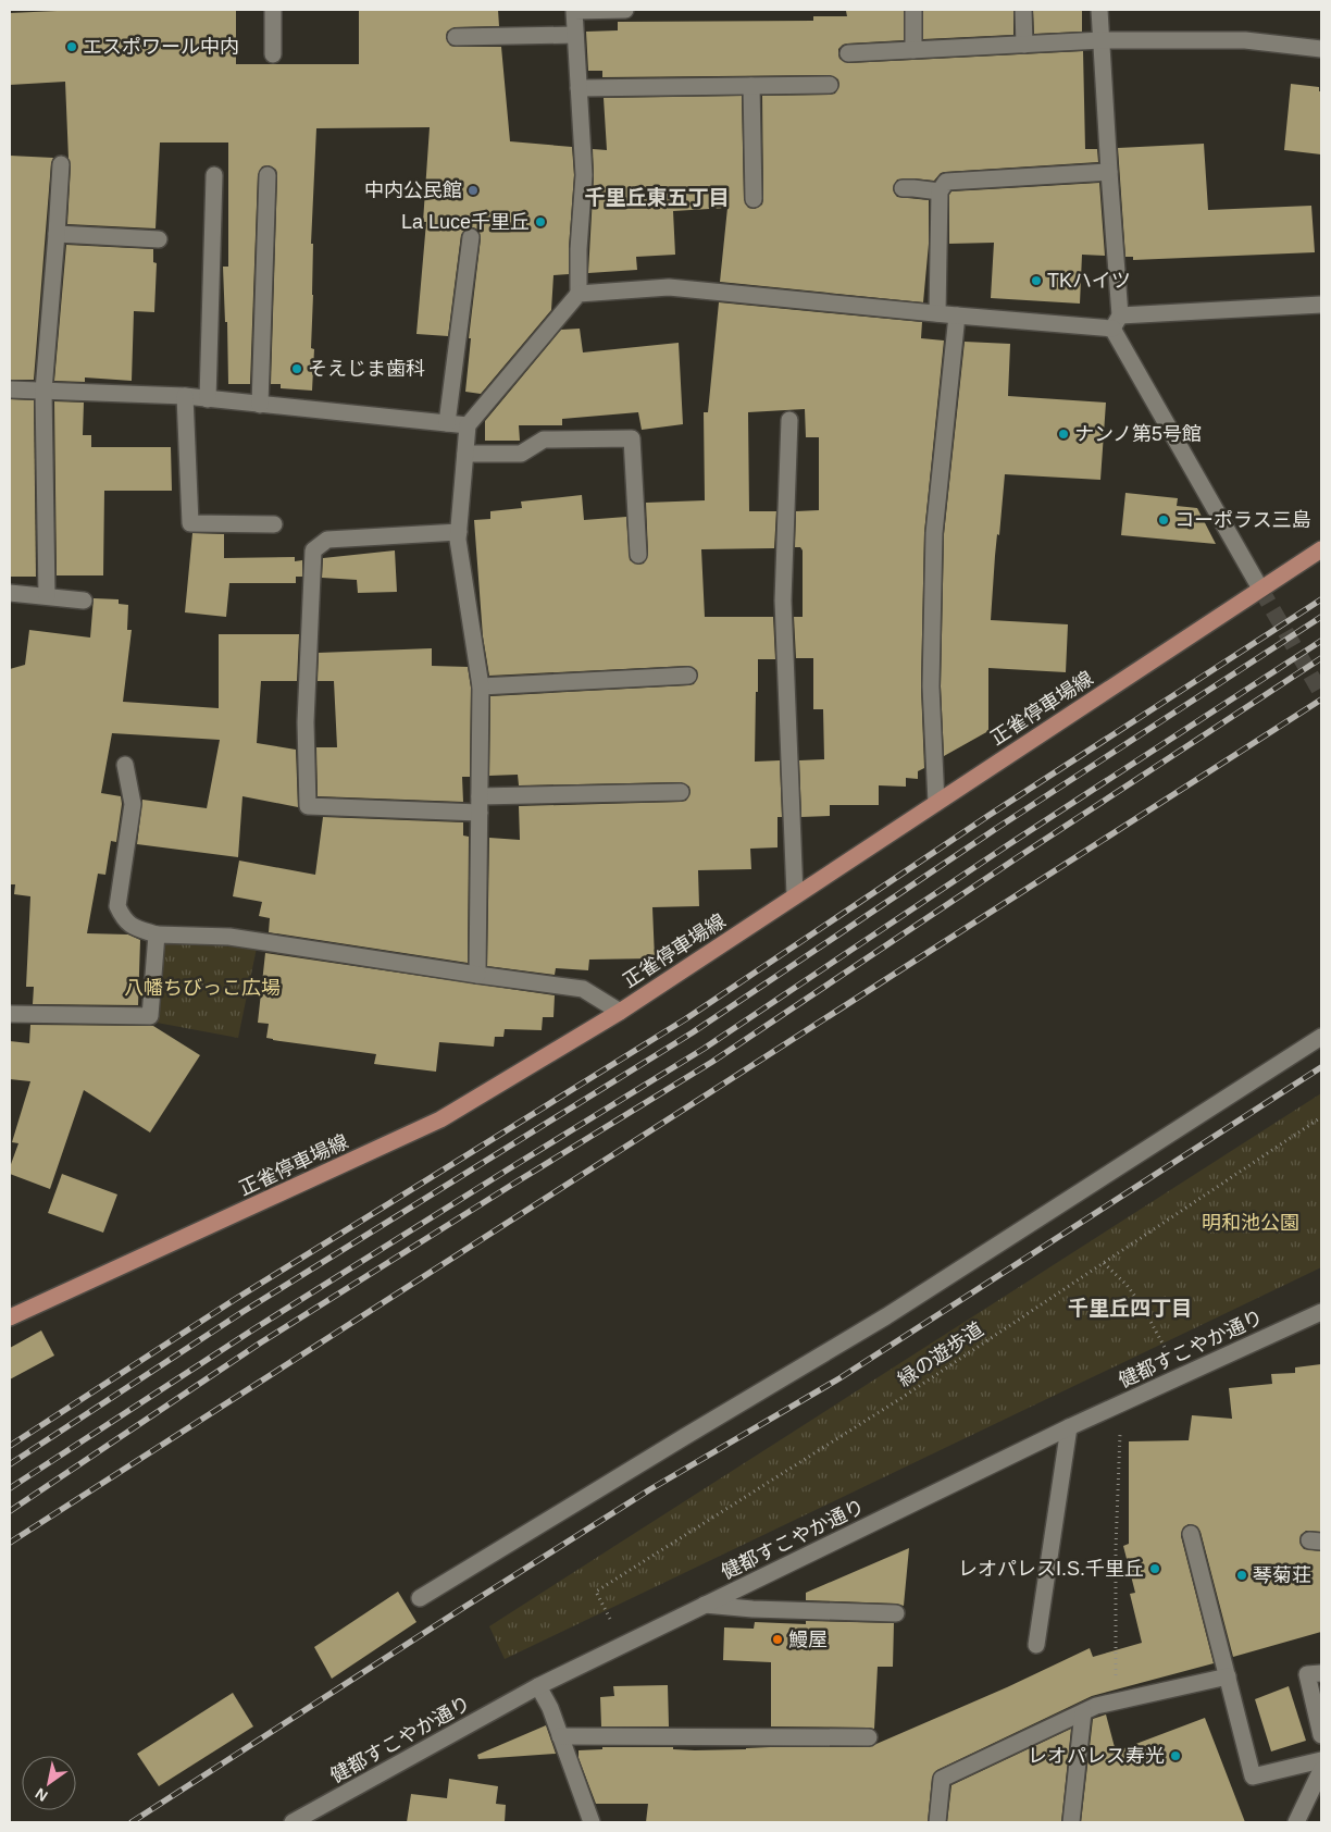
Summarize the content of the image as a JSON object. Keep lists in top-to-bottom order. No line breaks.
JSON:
{"streets":{"main road":["正雀停車場線"],"street":["健都すこやか通り"],"path":["緑の遊歩道"]},"districts":["千里丘東五丁目","千里丘四丁目"],"parks":["八幡ちびっこ広場","明和池公園"],"places":["エスポワール中内","中内公民館","La Luce千里丘","TKハイツ","そえじま歯科","ナンノ第5号館","コーポラス三島","レオパレスI.S.千里丘","琴菊荘","鰻屋","レオパレス寿光"],"north":"bottom left"}
